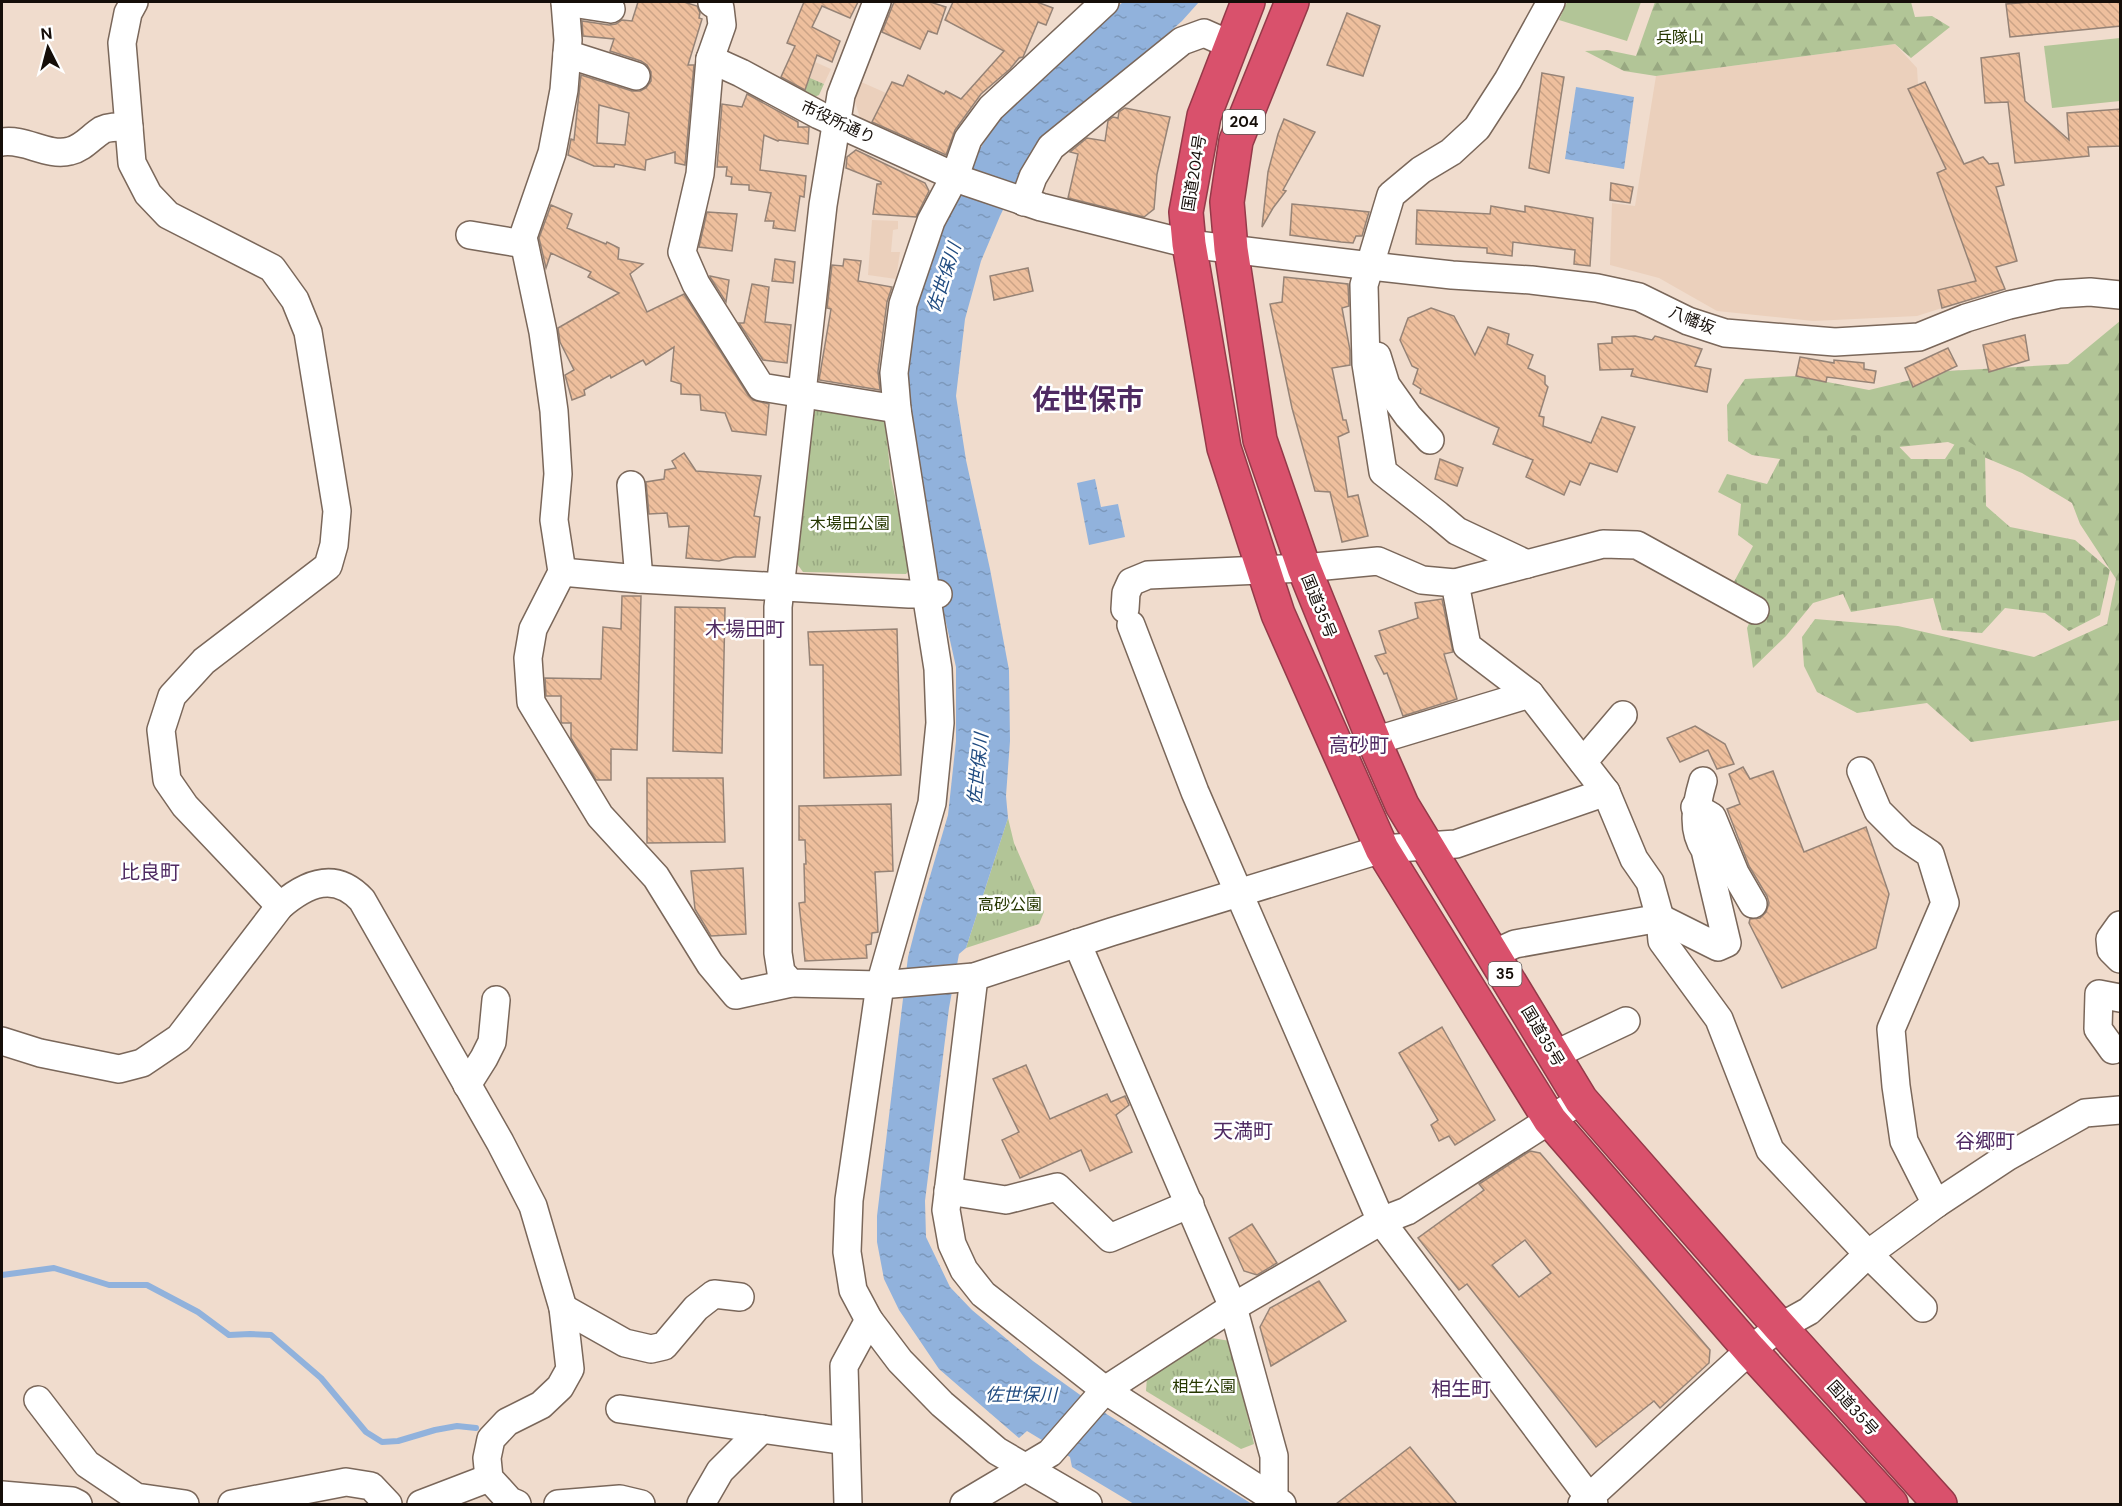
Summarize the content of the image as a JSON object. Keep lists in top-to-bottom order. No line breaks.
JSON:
{"streets":{"highway":["204","国道204号","国道35号","35"],"street":["市役所通り","八幡坂"]},"crossings":[["204","八幡坂"],["204","国道35号"],["国道204号","35"]],"districts":["佐世保市","木場田町","高砂町","比良町","天満町","谷郷町","相生町"],"water":["佐世保川"],"parks":["兵隊山","木場田公園","高砂公園","相生公園"],"north":"top"}
